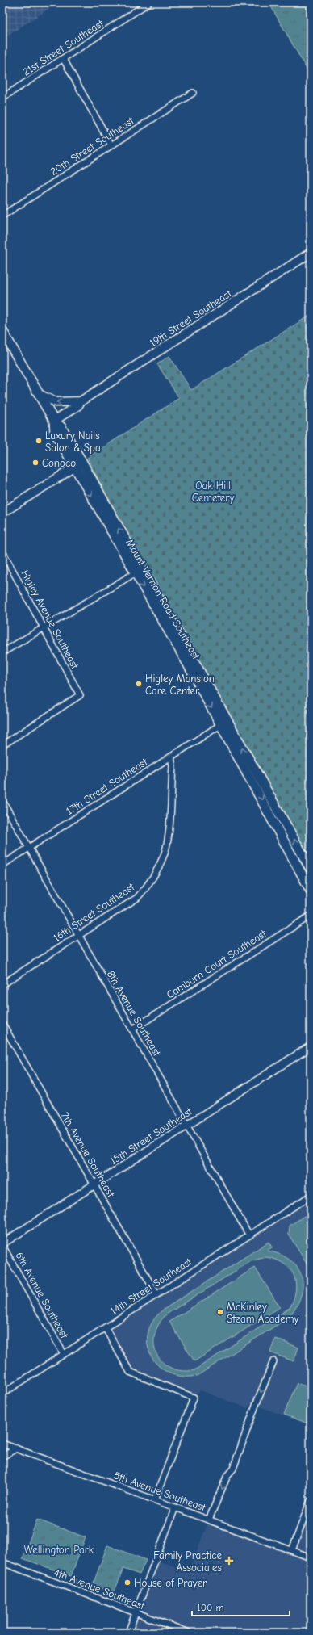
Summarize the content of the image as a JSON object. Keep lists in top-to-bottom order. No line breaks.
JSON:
{"streets":{"main road":["19th Street Southeast","Mount Vernon Road Southeast"],"street":["21st Street Southeast","20th Street Southeast","Higley Avenue Southeast","17th Street Southeast","16th Street Southeast","Camburn Court Southeast","8th Avenue Southeast","15th Street Southeast","7th Avenue Southeast","14th Street Southeast","6th Avenue Southeast","5th Avenue Southeast","4th Avenue Southeast"]},"crossings":[["19th Street Southeast","Mount Vernon Road Southeast"],["Mount Vernon Road Southeast","17th Street Southeast"],["17th Street Southeast","16th Street Southeast"],["17th Street Southeast","8th Avenue Southeast"],["16th Street Southeast","8th Avenue Southeast"],["Camburn Court Southeast","8th Avenue Southeast"],["8th Avenue Southeast","15th Street Southeast"],["8th Avenue Southeast","14th Street Southeast"],["15th Street Southeast","7th Avenue Southeast"],["15th Street Southeast","6th Avenue Southeast"],["7th Avenue Southeast","14th Street Southeast"],["14th Street Southeast","6th Avenue Southeast"]],"parks":["Oak Hill Cemetery","Wellington Park"],"places":{"other":["Luxury Nails Salon & Spa","Conoco","Higley Mansion Care Center","McKinley Steam Academy","House of Prayer"],"health":["Family Practice Associates"]},"scale_bar":"100 m"}
